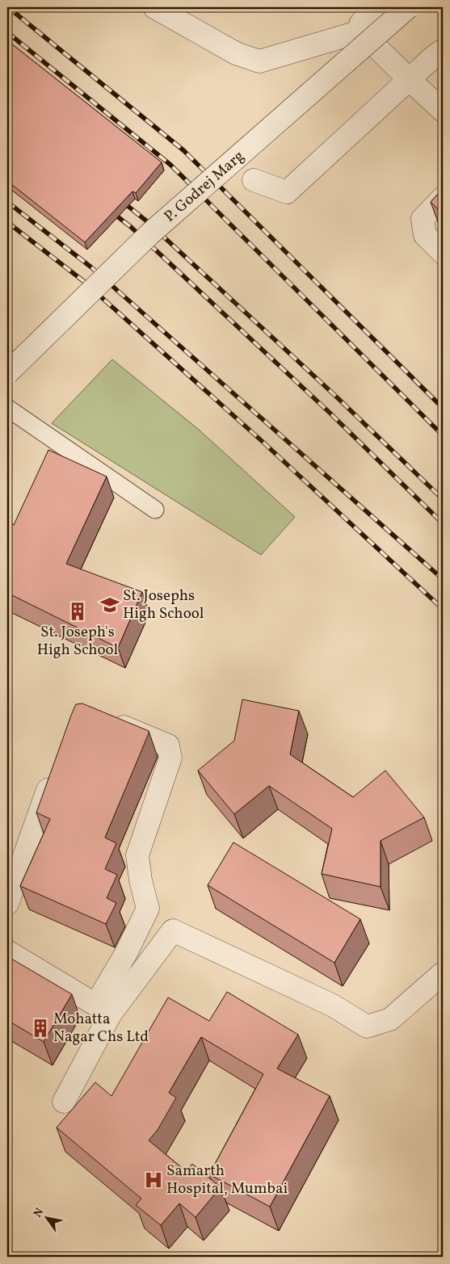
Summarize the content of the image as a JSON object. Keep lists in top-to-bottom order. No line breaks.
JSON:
{"streets":{"street":["P. Godrej Marg"]},"places":{"school or university":["St. Josephs High School"],"building":["St. Joseph's High School","Mohatta Nagar Chs Ltd"],"hospital":["Samarth Hospital, Mumbai"]},"north":"top left"}
